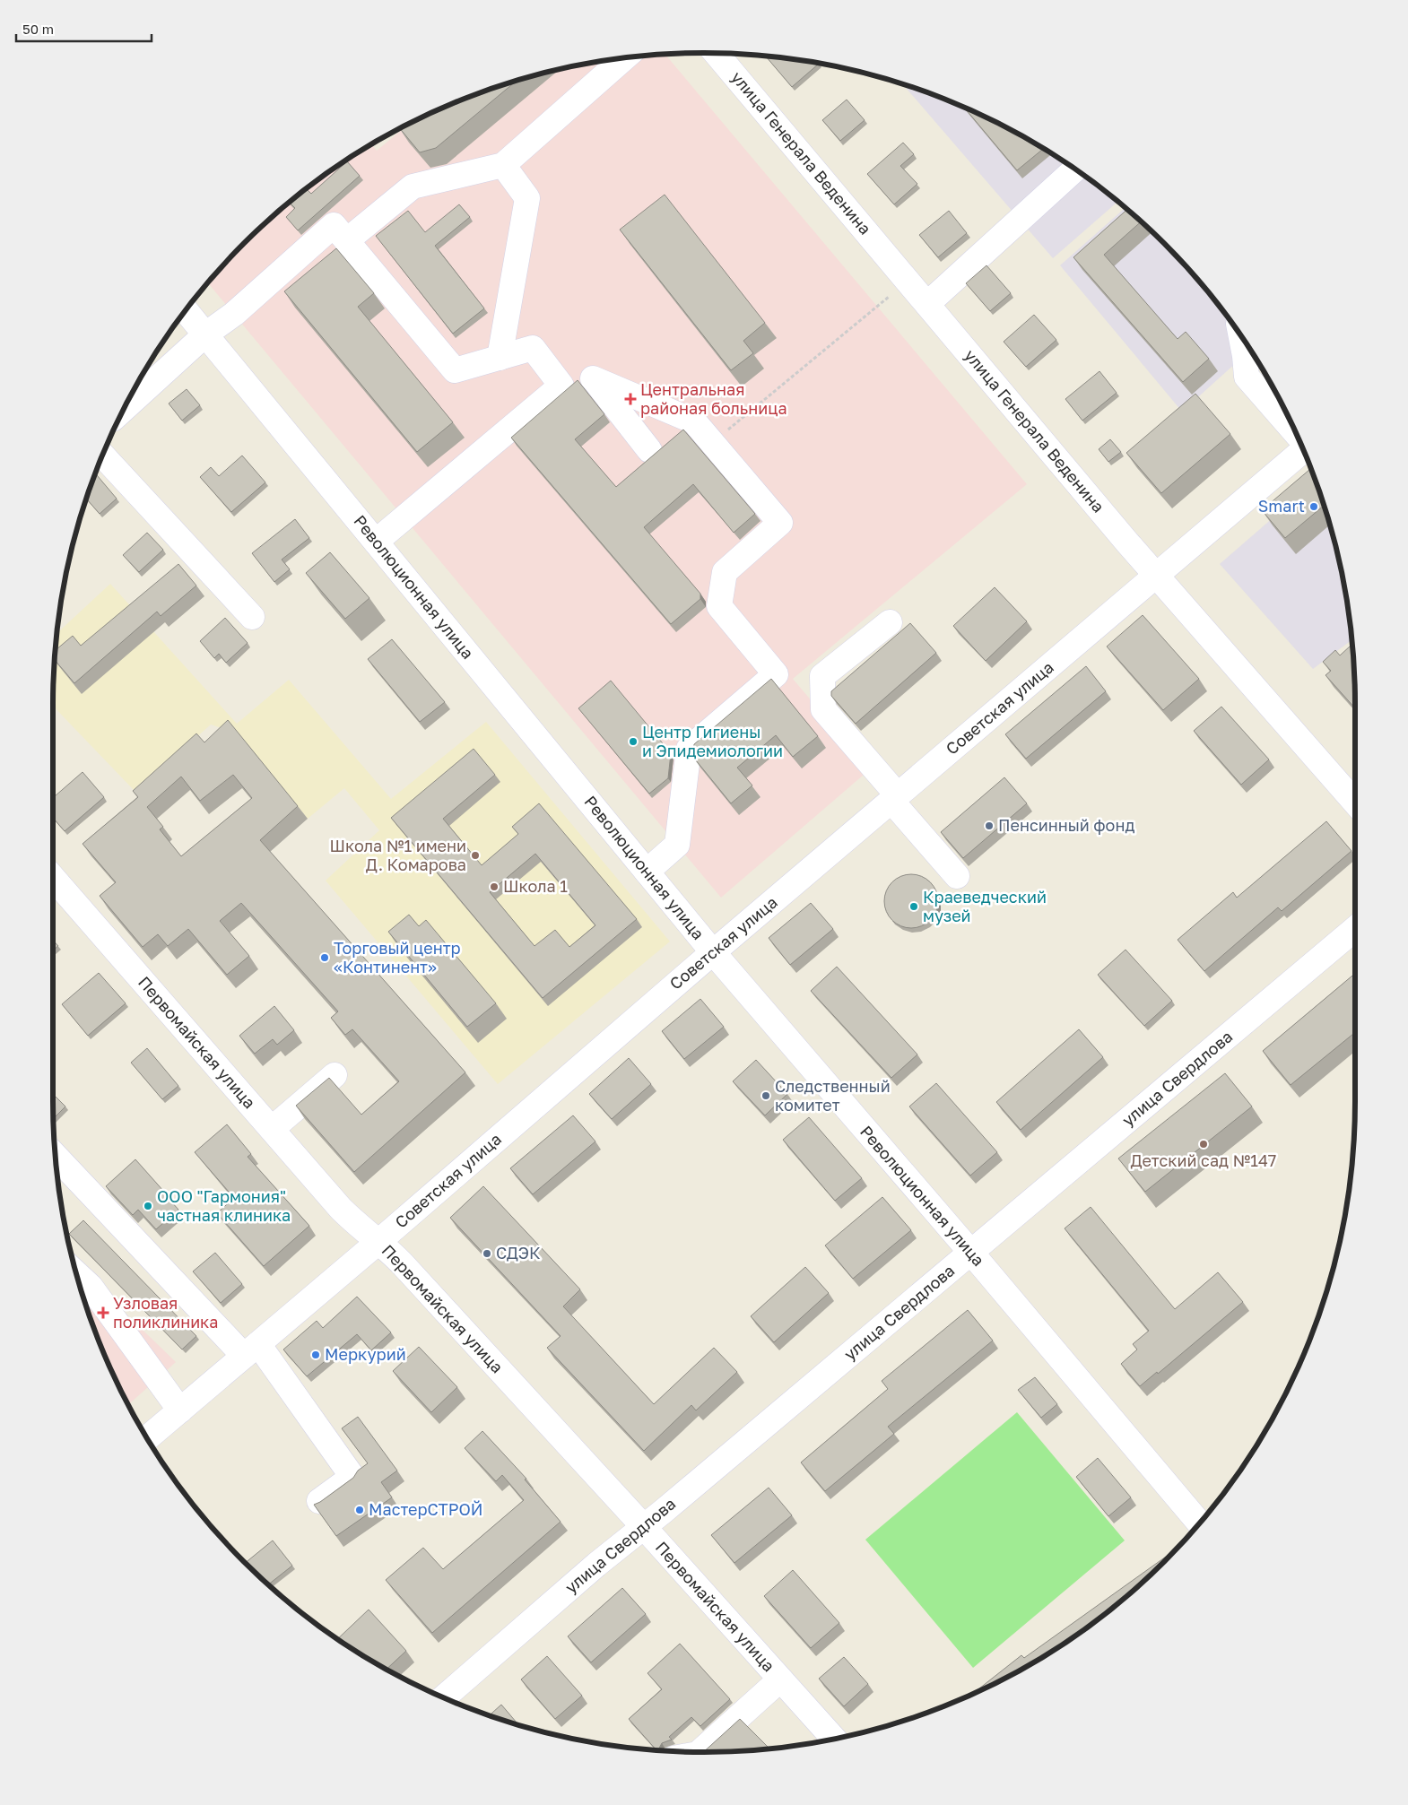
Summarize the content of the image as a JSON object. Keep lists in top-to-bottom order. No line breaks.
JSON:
{"streets":{"street":["улица Генерала Веденина","Революционная улица","Советская улица","Первомайская улица","улица Свердлова"]},"crossings":[["улица Генерала Веденина","Советская улица"],["Революционная улица","Советская улица"],["Революционная улица","улица Свердлова"],["Советская улица","Первомайская улица"],["Первомайская улица","улица Свердлова"]],"places":{"health":["Центральная районая больница","Узловая поликлиника"],"other":["Smart","Центр Гигиены и Эпидемиологии","Пенсинный фонд","Школа №1 имени Д. Комарова","Школа 1","Краеведческий музей","Торговый центр «Континент»","Следственный комитет","Детский сад №147","ООО \"Гармония\" частная клиника","СДЭК","Меркурий","МастерСТРОЙ"]},"scale_bar":"50 m"}
